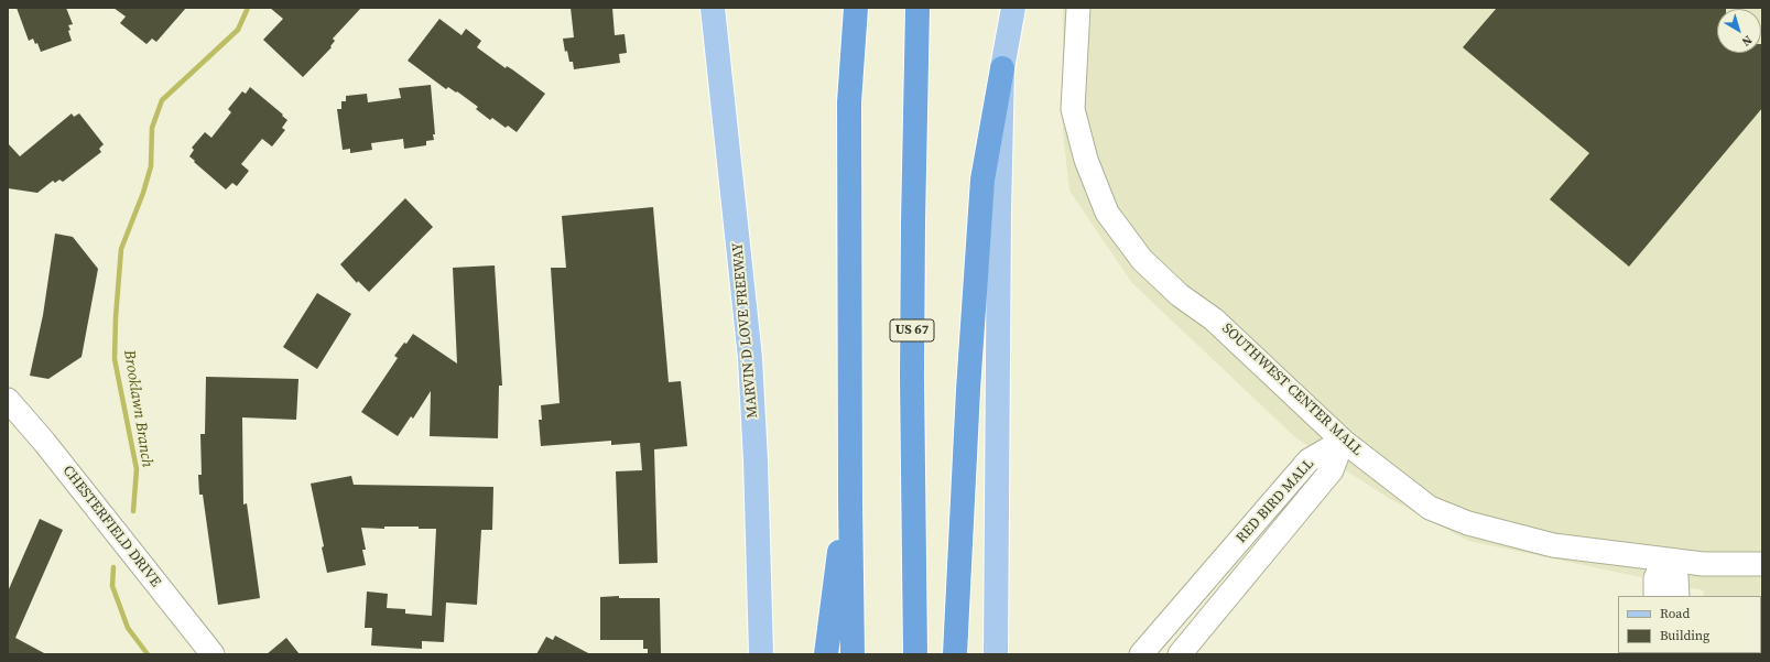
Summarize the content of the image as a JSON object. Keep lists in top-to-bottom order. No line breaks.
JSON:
{"streets":{"highway":["US 67"],"main road":["MARVIN D LOVE FREEWAY"],"street":["SOUTHWEST CENTER MALL","RED BIRD MALL","CHESTERFIELD DRIVE"]},"crossings":[["SOUTHWEST CENTER MALL","RED BIRD MALL"]],"water":["Brooklawn Branch"],"legend":["Road","Building"],"north":"bottom right"}
